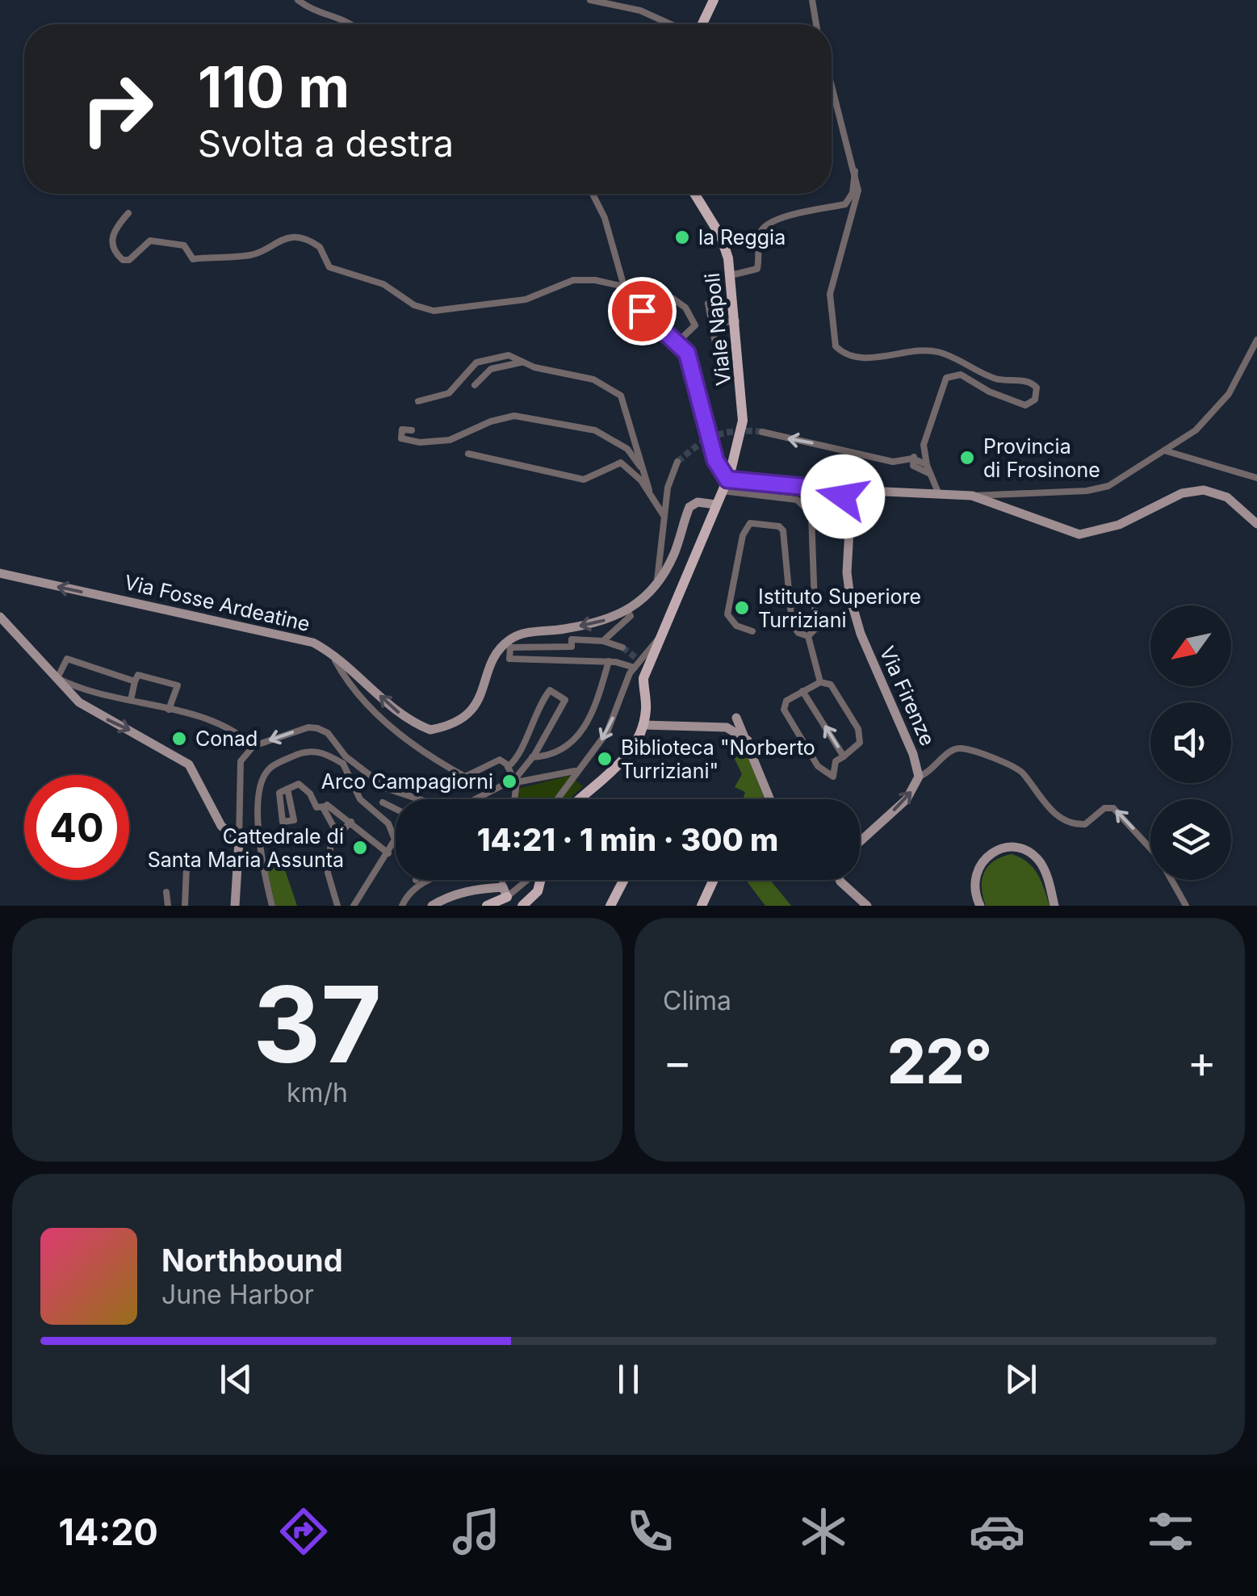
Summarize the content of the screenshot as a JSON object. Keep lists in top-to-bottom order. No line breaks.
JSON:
{"streets":{"main road":["Viale Napoli","Via Fosse Ardeatine","Via Firenze"]},"crossings":[["Viale Napoli","Via Fosse Ardeatine"]],"one_way":["Via Fosse Ardeatine"],"places":["la Reggia","Provincia di Frosinone","Istituto Superiore Turriziani","Conad","Biblioteca \"Norberto Turriziani\"","Arco Campagiorni","Cattedrale di Santa Maria Assunta"],"north":"bottom left","page":{"turn":["110 m","Svolta a destra"],"limit":"40","trip":"14:21 · 1 min · 300 m","tile":[["37","km/h"],"Clima"],"heat":["−","22°","+"],"song":["Northbound","June Harbor"],"tabs":"14:20"}}
